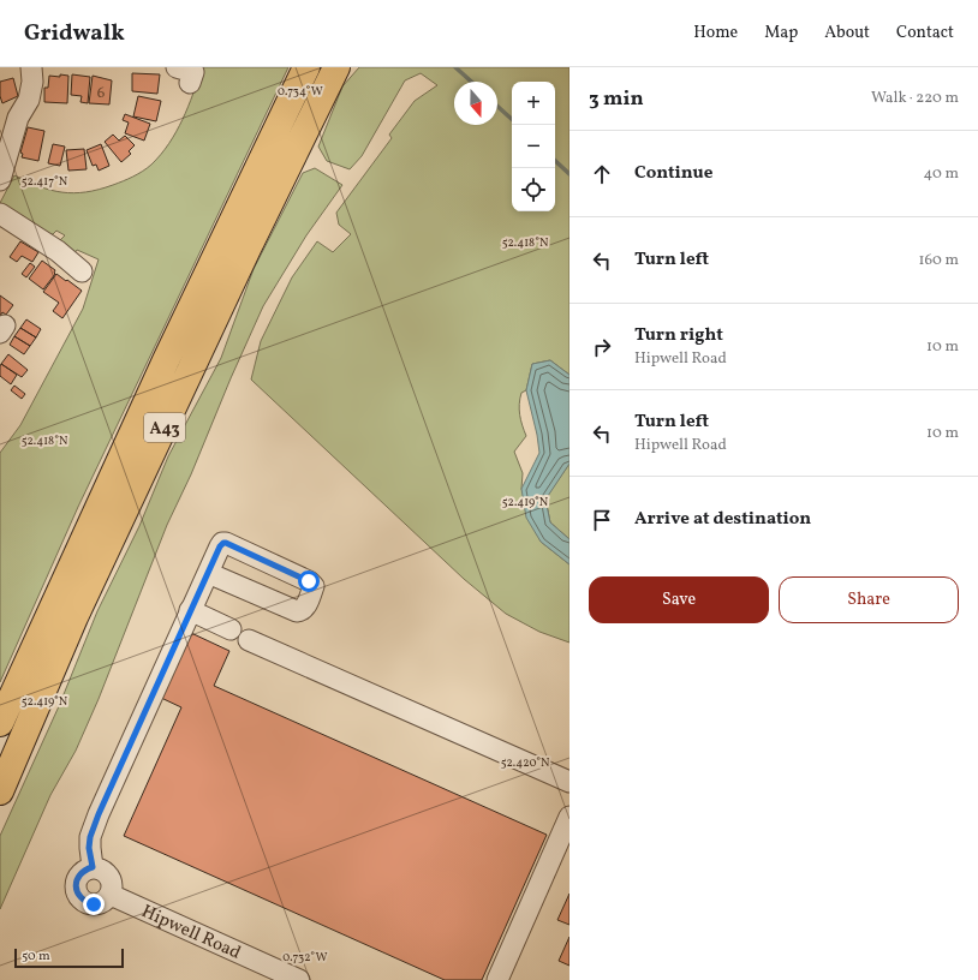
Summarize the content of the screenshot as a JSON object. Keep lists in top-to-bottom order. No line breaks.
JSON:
{"streets":{"highway":["A43"],"street":["Hipwell Road"]},"house_numbers":["6"],"scale_bar":"50 m","north":"bottom","page":{"header":"Gridwalk","nav":["Home","Map","About","Contact"],"heading":["3 min","Walk · 220 m"],"map_buttons":["+","−"],"list":[["Continue","40 m"],["Turn left","160 m"],["Turn right","Hipwell Road","10 m"],["Turn left","Hipwell Road","10 m"],"Arrive at destination"],"buttons":["Save","Share"],"scale":"50 m"},"coordinates":["0.734°W","52.417°N","52.418°N","52.419°N","52.420°N","0.732°W"]}
